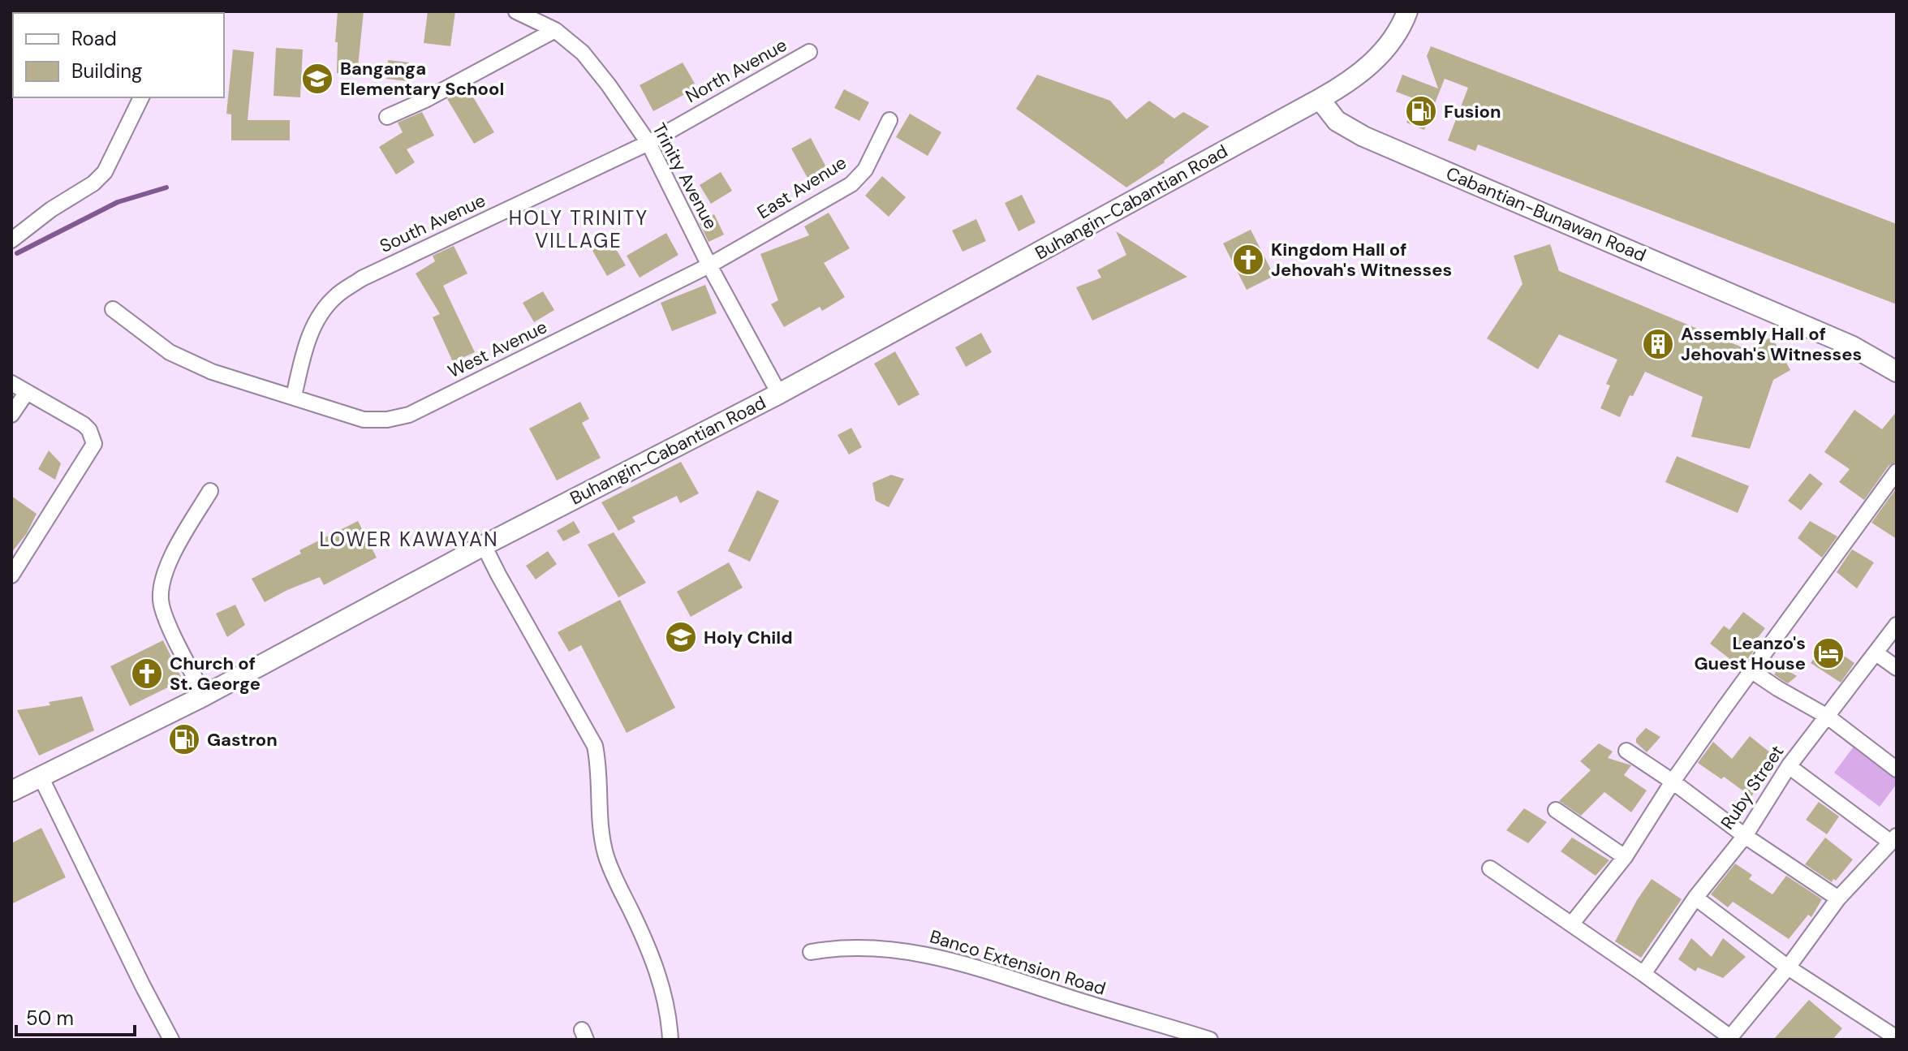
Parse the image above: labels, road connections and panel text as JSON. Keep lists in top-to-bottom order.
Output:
{
  "streets": {
    "main road": ["Buhangin-Cabantian Road", "Cabantian-Bunawan Road"],
    "street": [
      "North Avenue",
      "Trinity Avenue",
      "East Avenue",
      "South Avenue",
      "West Avenue",
      "Ruby Street",
      "Banco Extension Road"
    ]
  },
  "crossings": [
    ["North Avenue", "Trinity Avenue"],
    ["North Avenue", "South Avenue"],
    ["Trinity Avenue", "East Avenue"],
    ["Trinity Avenue", "Buhangin-Cabantian Road"],
    ["Trinity Avenue", "South Avenue"],
    ["Trinity Avenue", "West Avenue"],
    ["East Avenue", "West Avenue"],
    ["Buhangin-Cabantian Road", "Cabantian-Bunawan Road"],
    ["South Avenue", "West Avenue"]
  ],
  "districts": ["HOLY TRINITY VILLAGE", "LOWER KAWAYAN"],
  "places": {
    "school or university": ["Banganga Elementary School", "Holy Child"],
    "fuel station": ["Fusion", "Gastron"],
    "church": ["Kingdom Hall of Jehovah's Witnesses", "Church of St. George"],
    "building": ["Assembly Hall of Jehovah's Witnesses"],
    "hotel": ["Leanzo's Guest House"]
  },
  "legend": ["Road", "Building"],
  "scale_bar": "50 m"
}
